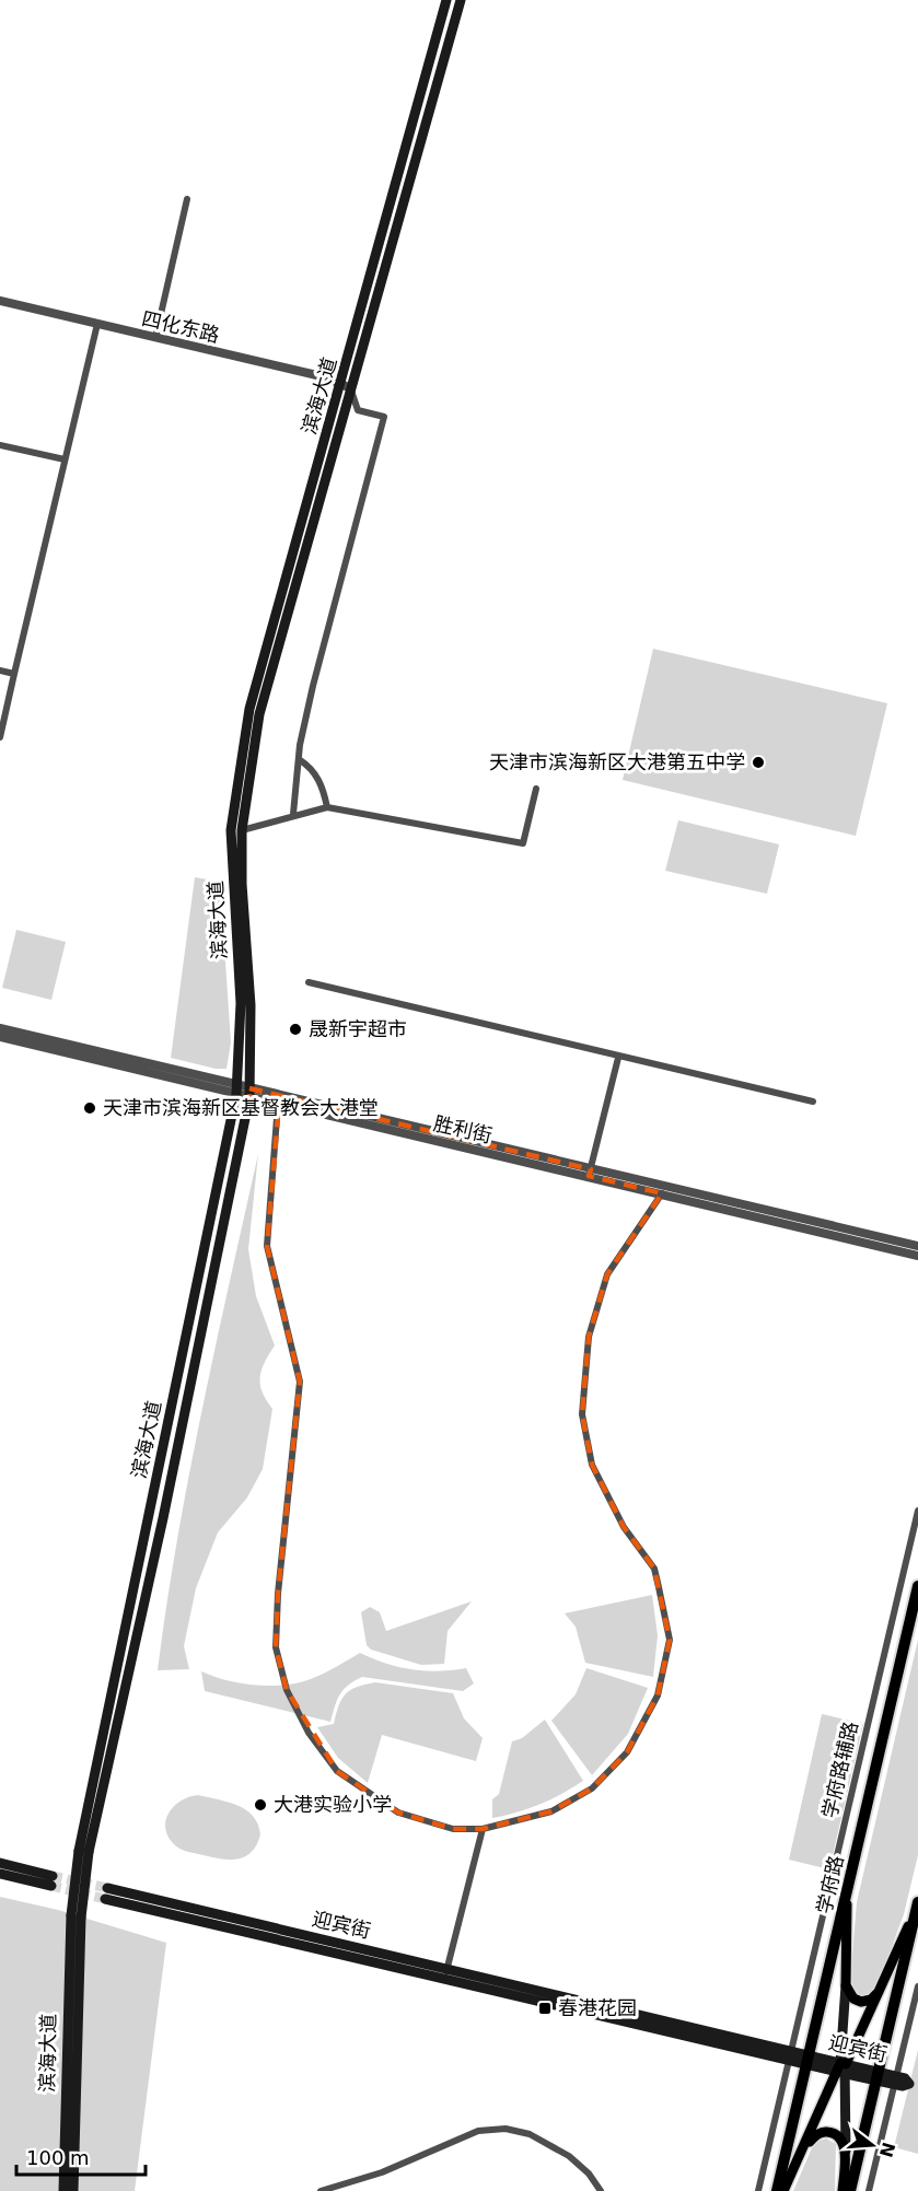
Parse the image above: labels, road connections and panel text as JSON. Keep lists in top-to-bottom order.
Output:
{
  "streets": {
    "highway": ["学府路"],
    "main road": ["滨海大道", "迎宾街"],
    "street": ["四化东路", "胜利街", "学府路辅路"]
  },
  "crossings": [
    ["四化东路", "滨海大道"],
    ["滨海大道", "胜利街"],
    ["学府路辅路", "迎宾街"],
    ["学府路", "迎宾街"]
  ],
  "places": {
    "other": [
      "天津市滨海新区大港第五中学",
      "晟新宇超市",
      "天津市滨海新区基督教会大港堂",
      "大港实验小学"
    ],
    "transit": ["春港花园"]
  },
  "scale_bar": "100 m",
  "north": "right"
}
